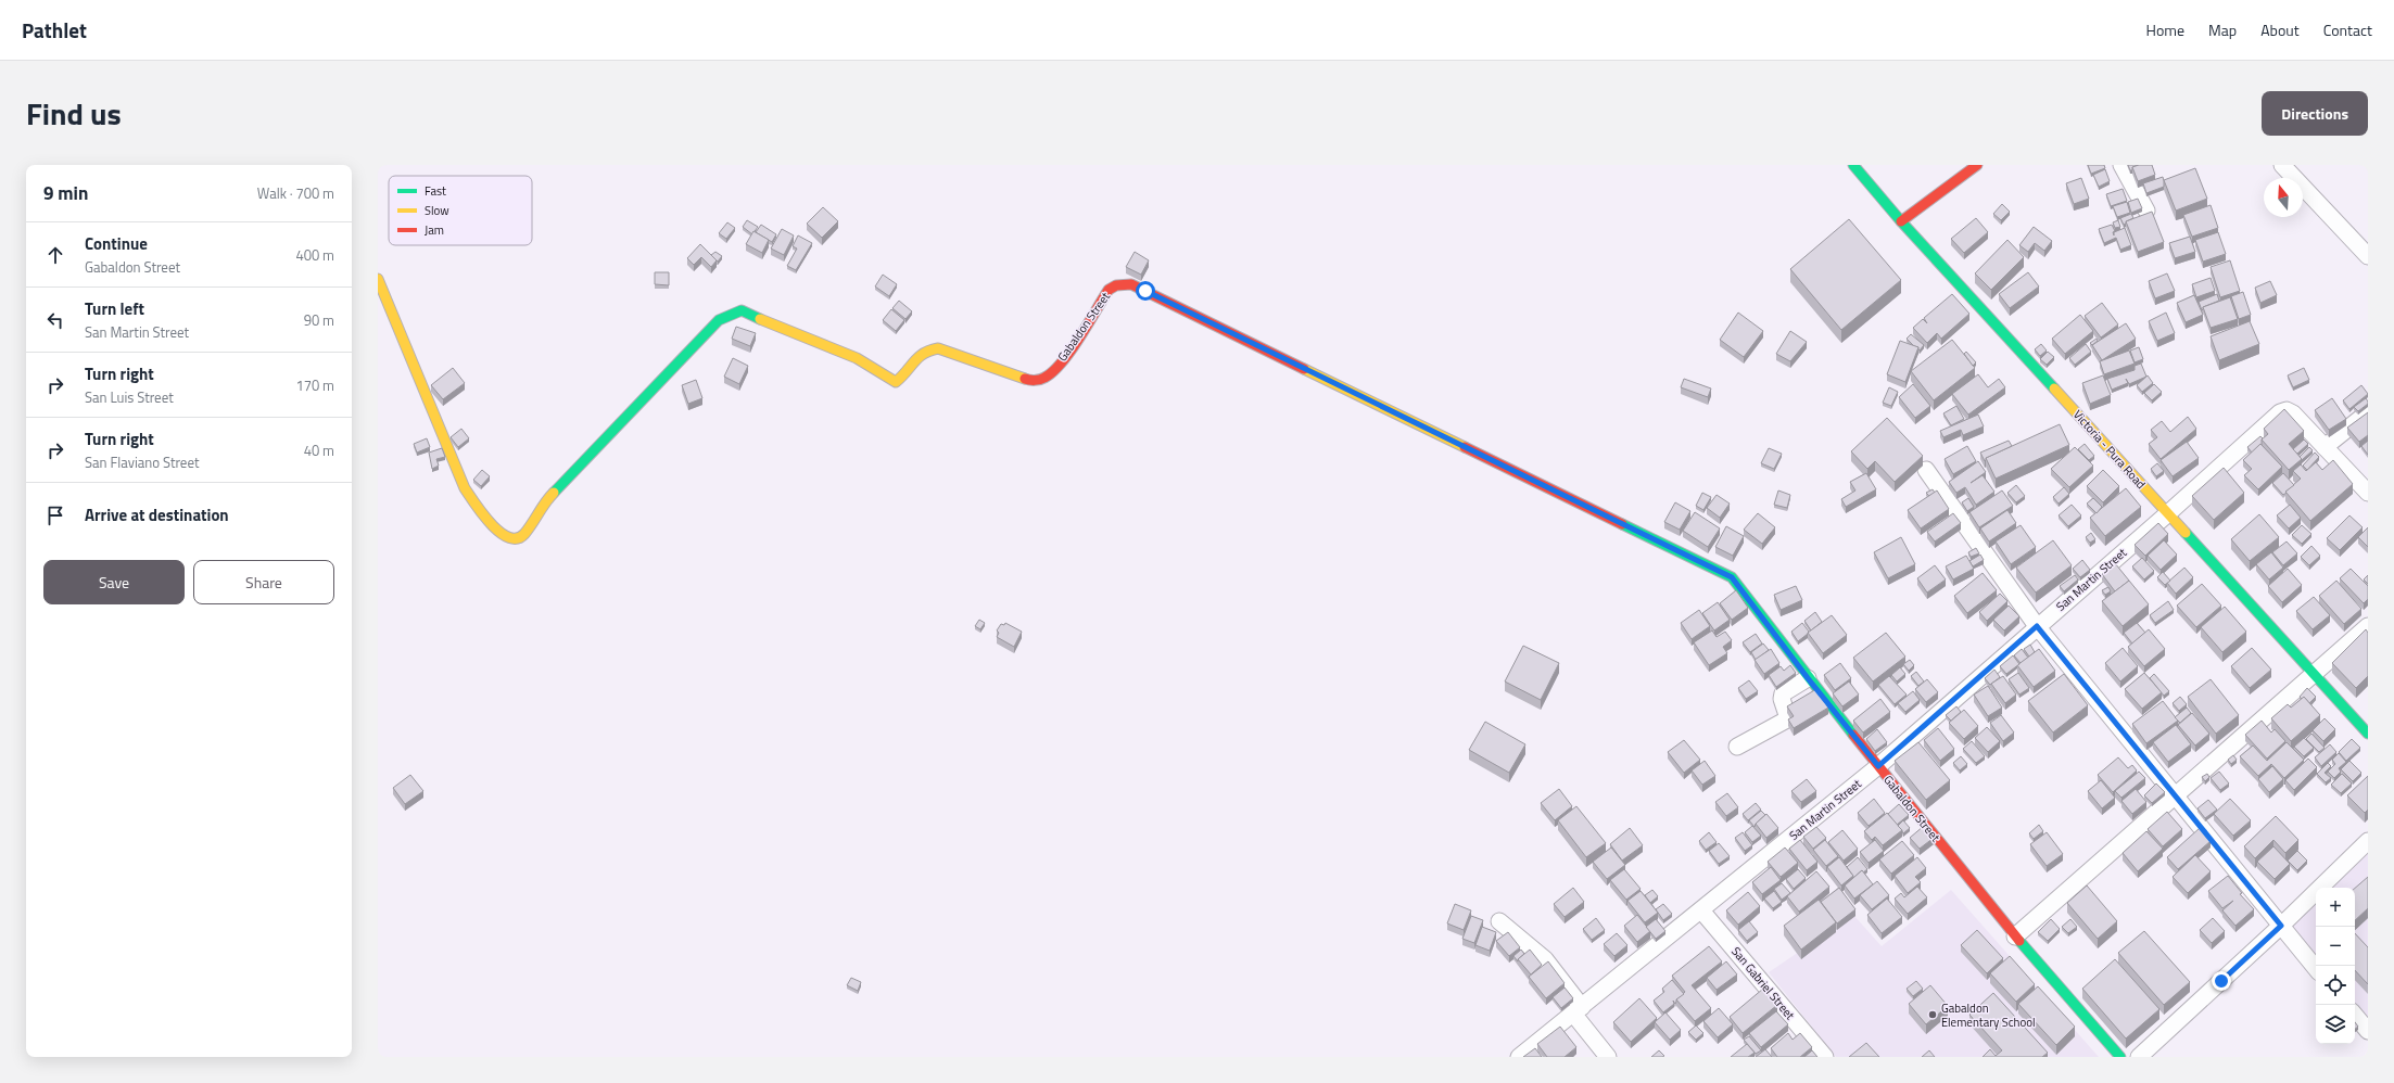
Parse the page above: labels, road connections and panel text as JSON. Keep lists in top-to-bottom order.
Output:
{
  "streets": {
    "street": [
      "Gabaldon Street",
      "Victoria - Pura Road",
      "San Martin Street",
      "San Gabriel Street"
    ]
  },
  "crossings": [
    ["Gabaldon Street", "San Martin Street"],
    ["Victoria - Pura Road", "San Martin Street"],
    ["San Martin Street", "San Gabriel Street"]
  ],
  "places": ["Gabaldon Elementary School"],
  "legend": ["Fast", "Slow", "Jam"],
  "north": "top",
  "page": {
    "header": "Pathlet",
    "nav": [
      "Home",
      "Map",
      "About",
      "Contact"
    ],
    "title": "Find us",
    "buttons": [
      "Directions",
      ["Save", "Share"]
    ],
    "heading": ["9 min", "Walk · 700 m"],
    "list": [
      ["Continue", "Gabaldon Street", "400 m"],
      ["Turn left", "San Martin Street", "90 m"],
      ["Turn right", "San Luis Street", "170 m"],
      ["Turn right", "San Flaviano Street", "40 m"],
      "Arrive at destination"
    ],
    "map_buttons": ["+", "−"]
  }
}
